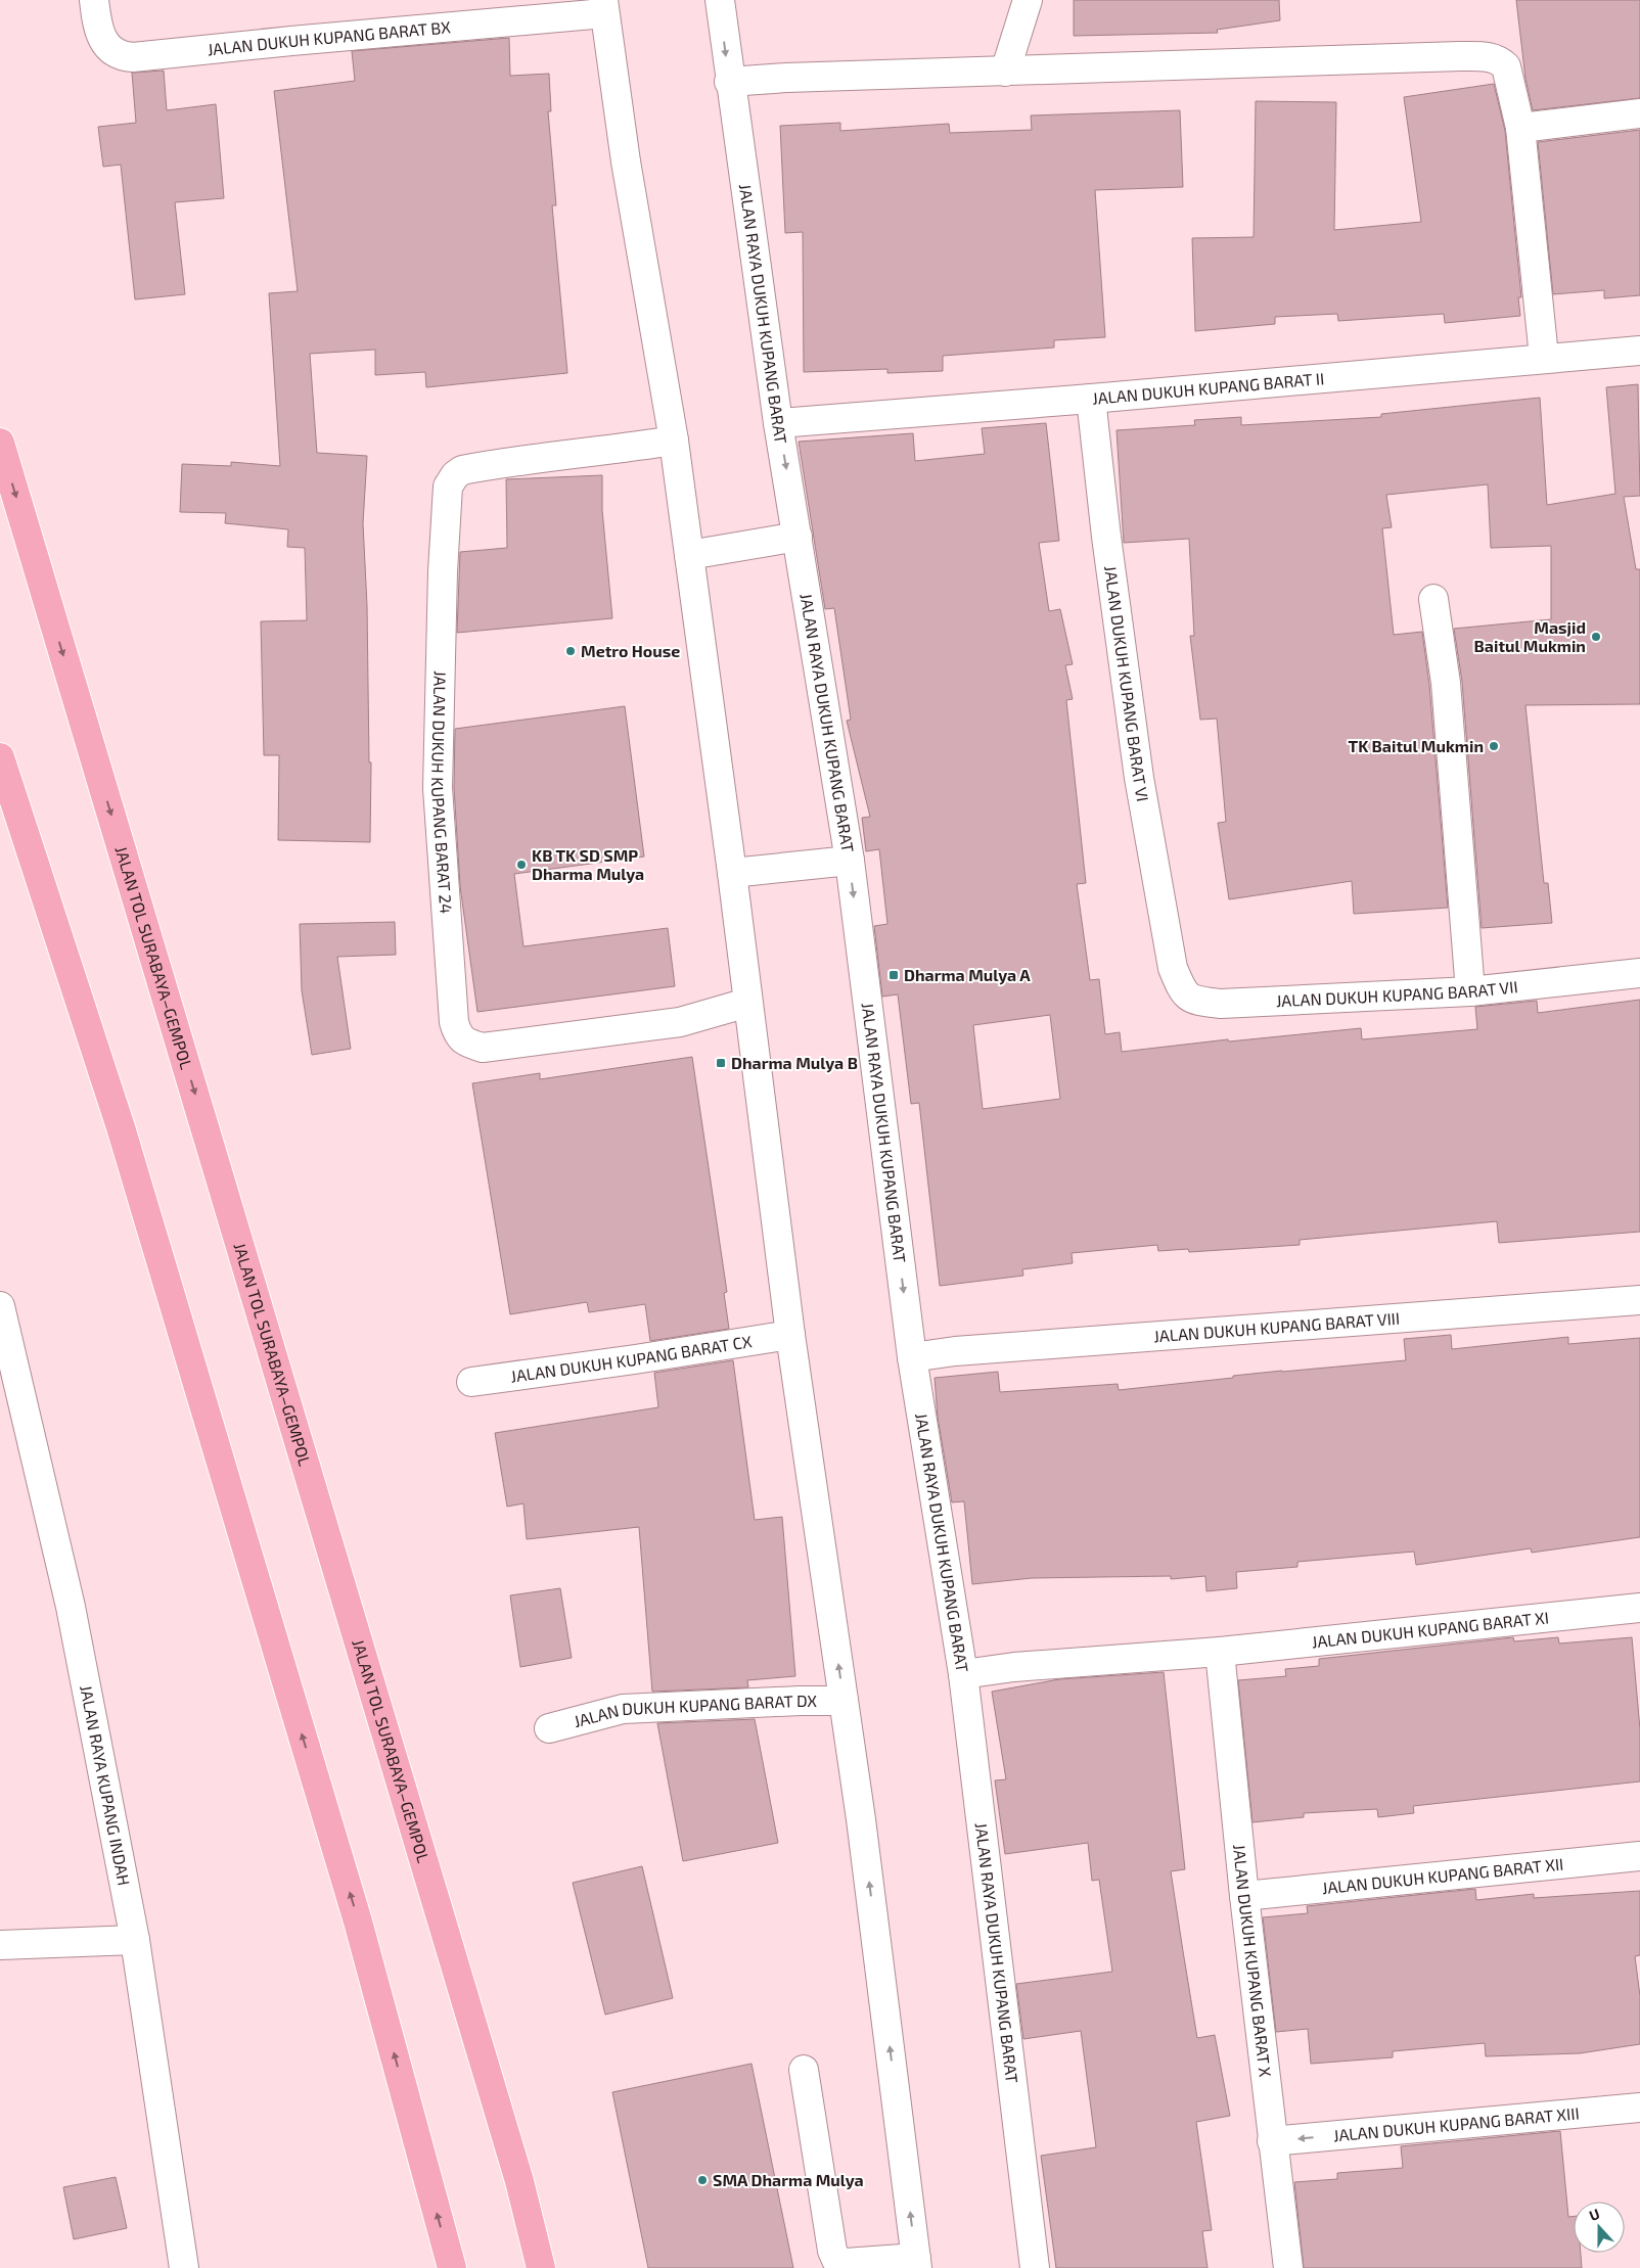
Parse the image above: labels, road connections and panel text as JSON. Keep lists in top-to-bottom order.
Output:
{
  "streets": {
    "highway": ["JALAN TOL SURABAYA–GEMPOL"],
    "street": [
      "JALAN DUKUH KUPANG BARAT BX",
      "JALAN RAYA DUKUH KUPANG BARAT",
      "JALAN DUKUH KUPANG BARAT II",
      "JALAN DUKUH KUPANG BARAT VI",
      "JALAN DUKUH KUPANG BARAT 24",
      "JALAN DUKUH KUPANG BARAT VII",
      "JALAN DUKUH KUPANG BARAT VIII",
      "JALAN DUKUH KUPANG BARAT CX",
      "JALAN DUKUH KUPANG BARAT XI",
      "JALAN DUKUH KUPANG BARAT DX",
      "JALAN RAYA KUPANG INDAH",
      "JALAN DUKUH KUPANG BARAT XII",
      "JALAN DUKUH KUPANG BARAT X",
      "JALAN DUKUH KUPANG BARAT XIII"
    ]
  },
  "crossings": [
    ["JALAN RAYA DUKUH KUPANG BARAT", "JALAN DUKUH KUPANG BARAT II"],
    ["JALAN RAYA DUKUH KUPANG BARAT", "JALAN DUKUH KUPANG BARAT VIII"],
    ["JALAN RAYA DUKUH KUPANG BARAT", "JALAN DUKUH KUPANG BARAT XI"],
    ["JALAN DUKUH KUPANG BARAT II", "JALAN DUKUH KUPANG BARAT VI"],
    ["JALAN DUKUH KUPANG BARAT VI", "JALAN DUKUH KUPANG BARAT VII"],
    ["JALAN DUKUH KUPANG BARAT XI", "JALAN DUKUH KUPANG BARAT X"],
    ["JALAN DUKUH KUPANG BARAT XII", "JALAN DUKUH KUPANG BARAT X"],
    ["JALAN DUKUH KUPANG BARAT X", "JALAN DUKUH KUPANG BARAT XIII"]
  ],
  "one_way": ["JALAN DUKUH KUPANG BARAT XIII"],
  "places": {
    "other": [
      "Masjid Baitul Mukmin",
      "Metro House",
      "TK Baitul Mukmin",
      "KB TK SD SMP Dharma Mulya",
      "SMA Dharma Mulya"
    ],
    "transit": ["Dharma Mulya A", "Dharma Mulya B"]
  },
  "north": "top"
}
